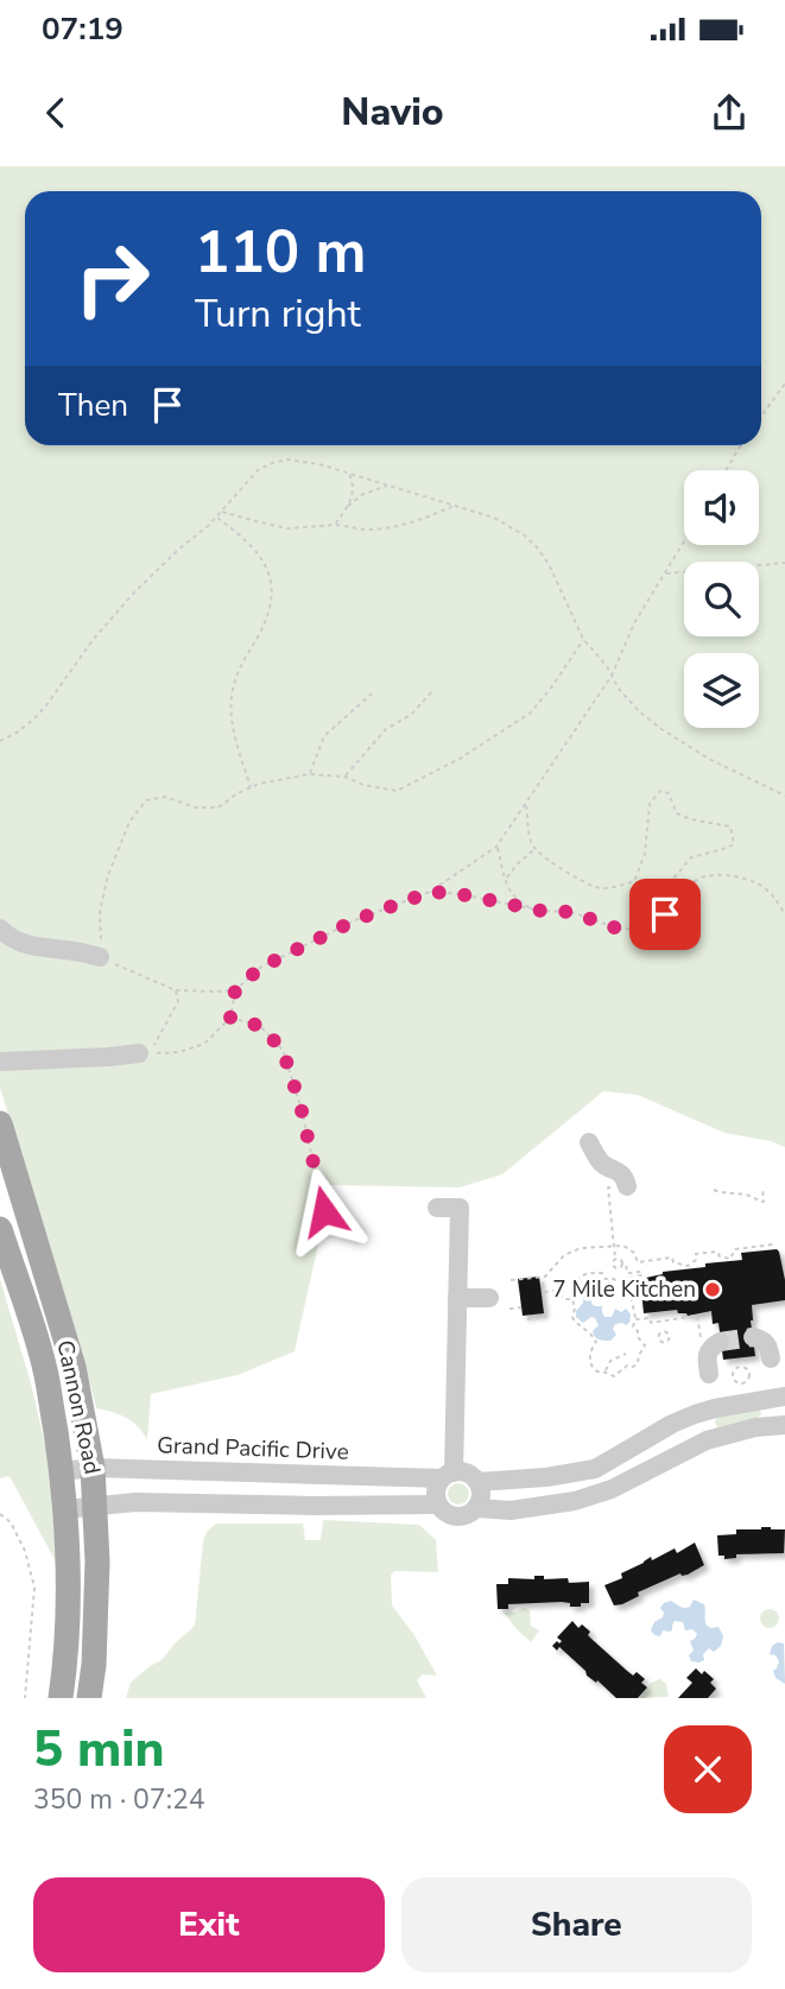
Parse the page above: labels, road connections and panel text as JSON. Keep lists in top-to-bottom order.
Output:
{
  "streets": {
    "main road": ["Cannon Road"],
    "street": ["Grand Pacific Drive"]
  },
  "crossings": [
    ["Cannon Road", "Grand Pacific Drive"]
  ],
  "places": ["7 Mile Kitchen"],
  "page": {
    "status": "07:19",
    "header": "Navio",
    "turn": ["110 m", "Turn right"],
    "then": "Then",
    "heading": ["5 min", "350 m · 07:24"],
    "buttons": ["Exit", "Share"]
  }
}
